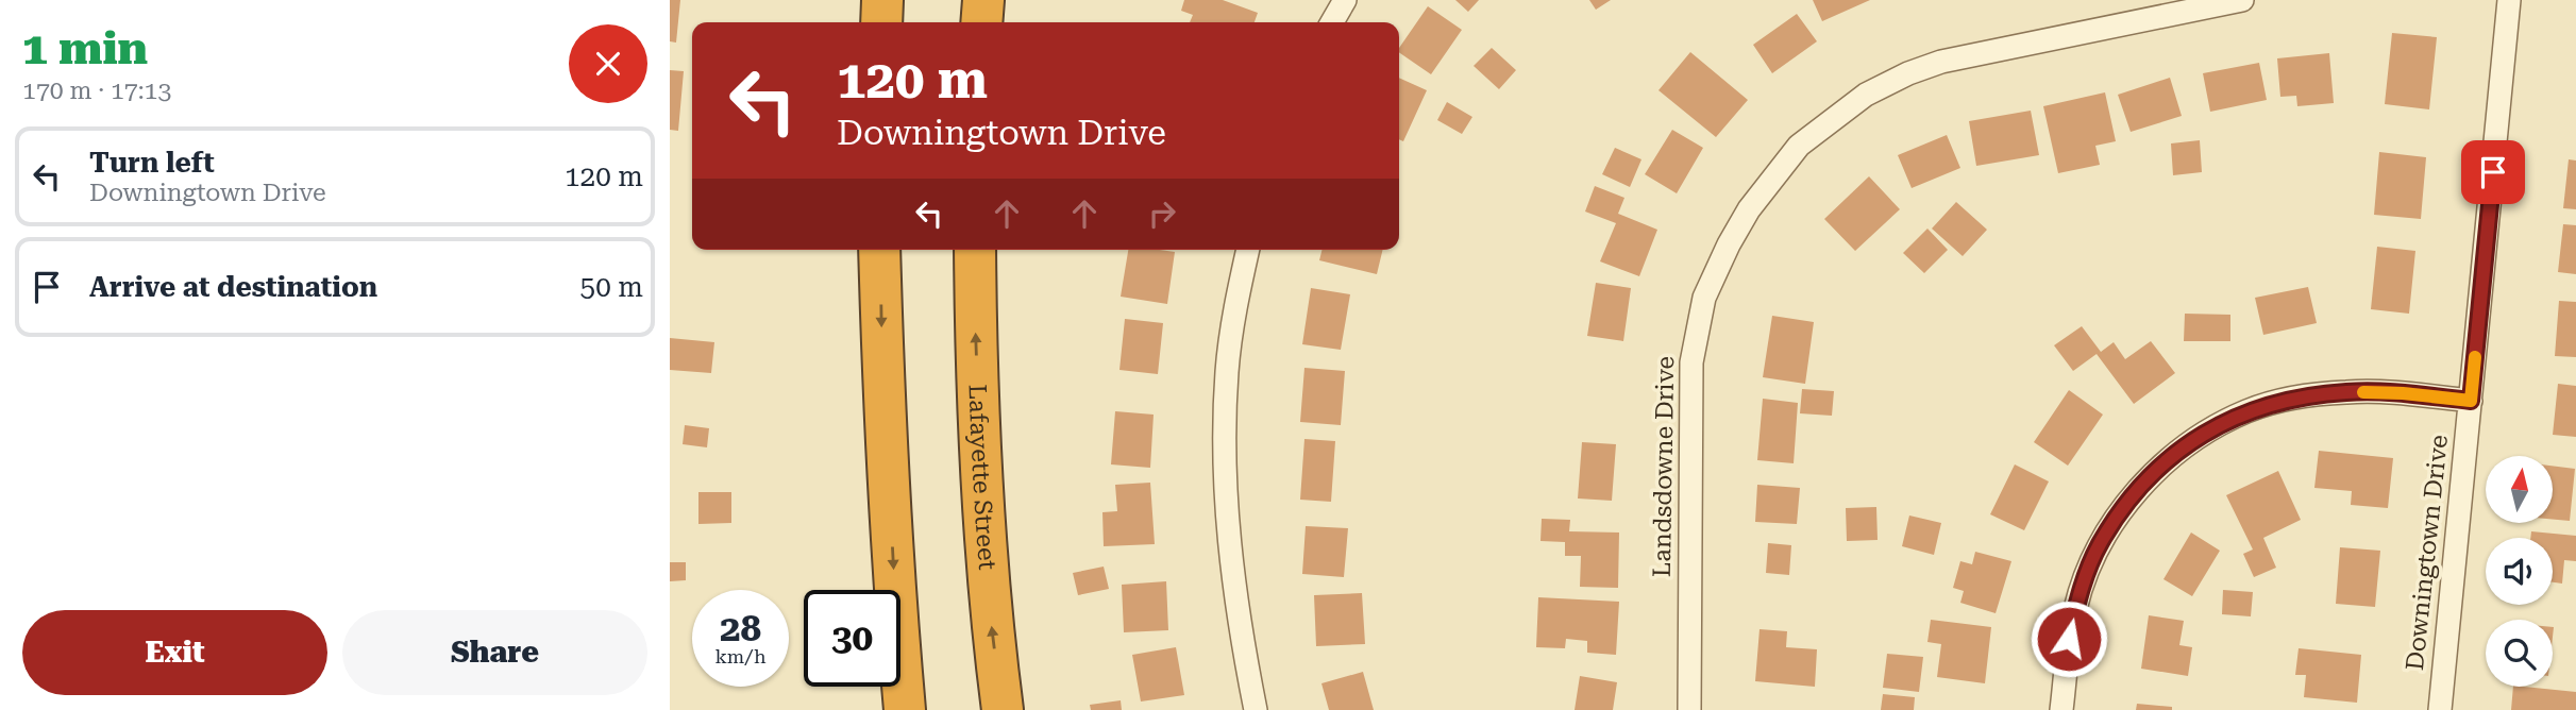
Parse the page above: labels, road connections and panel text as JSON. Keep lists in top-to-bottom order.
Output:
{
  "streets": {
    "highway": ["Lafayette Street"],
    "street": ["Landsdowne Drive", "Downingtown Drive"]
  },
  "north": "top",
  "page": {
    "heading": ["1 min", "170 m · 17:13"],
    "turn": ["120 m", "Downingtown Drive"],
    "list": [
      {
        "name": "Turn left",
        "note": "Downingtown Drive",
        "value": "120 m"
      },
      {
        "name": "Arrive at destination",
        "value": "50 m"
      }
    ],
    "speed": "28 km/h",
    "limit": "30",
    "buttons": ["Exit", "Share"]
  }
}
